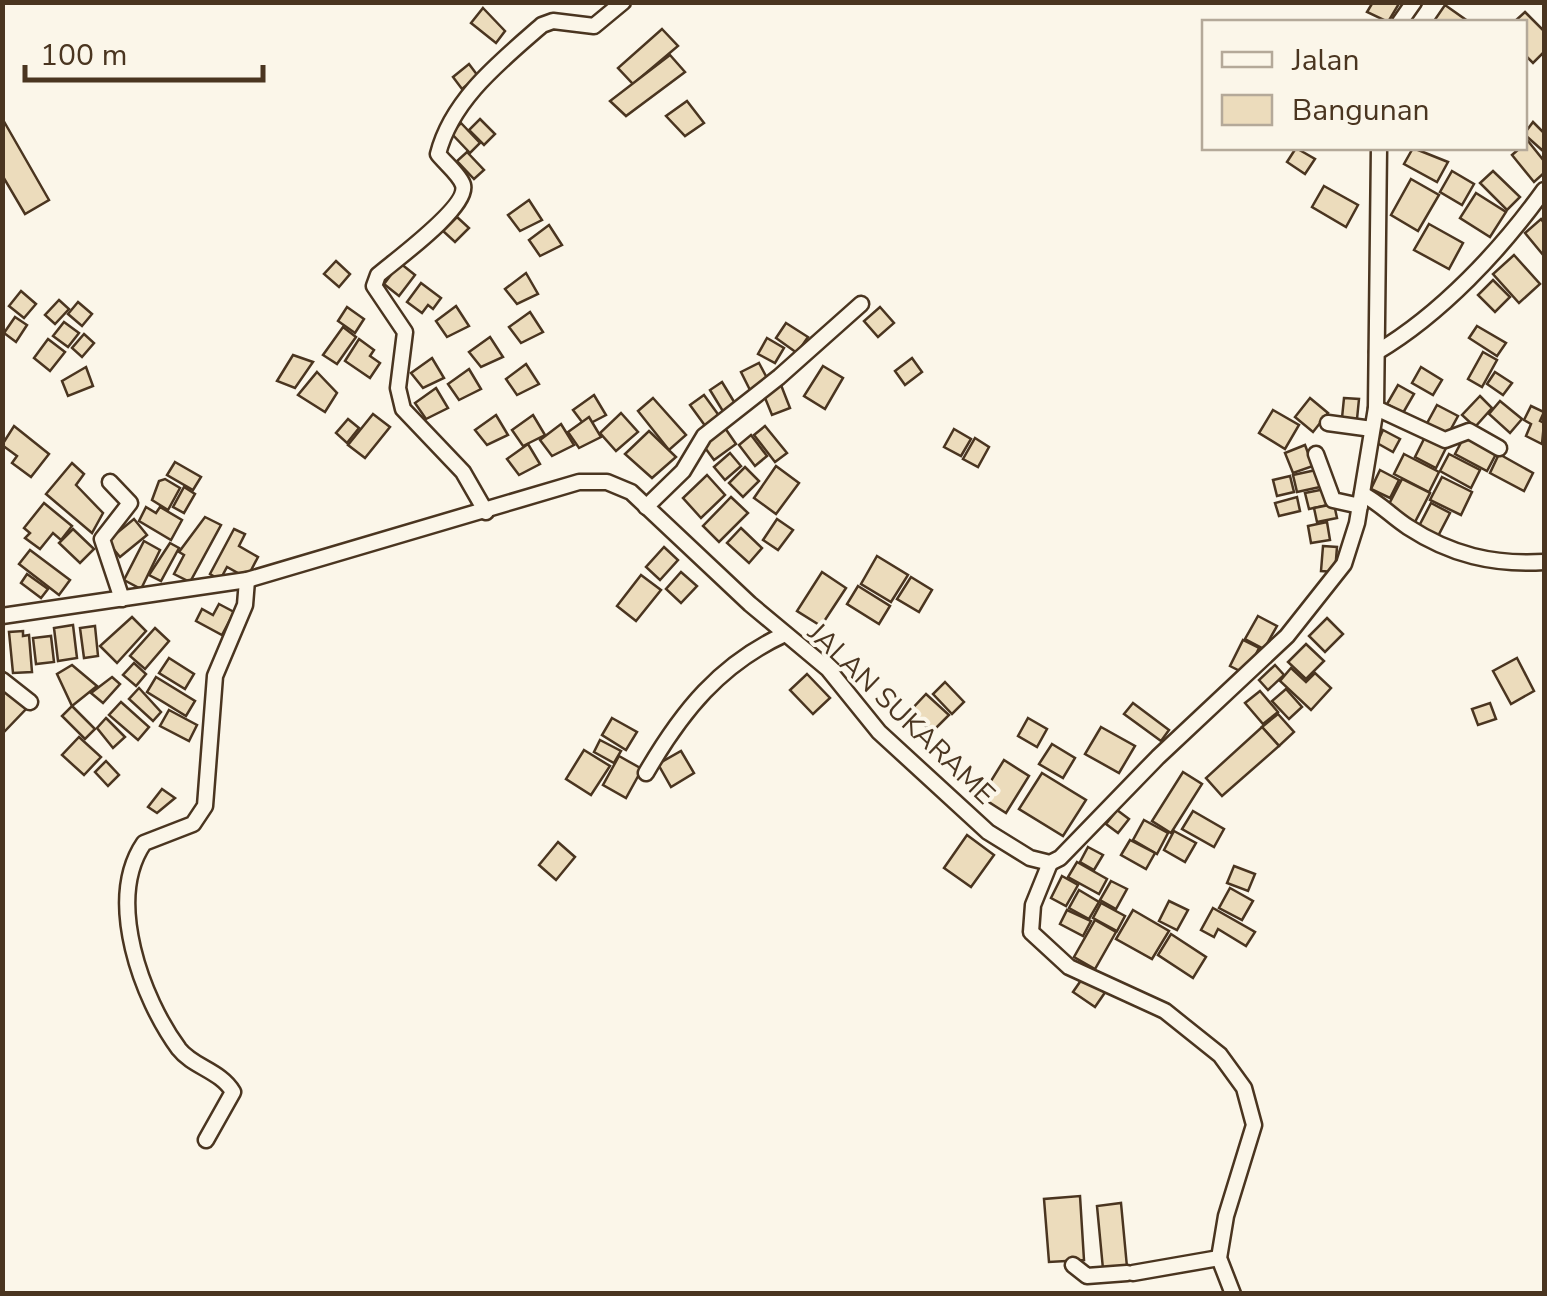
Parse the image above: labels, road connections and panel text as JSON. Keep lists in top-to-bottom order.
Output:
{
  "streets": {
    "street": ["JALAN SUKARAME"]
  },
  "legend": ["Jalan", "Bangunan"],
  "scale_bar": "100 m"
}
